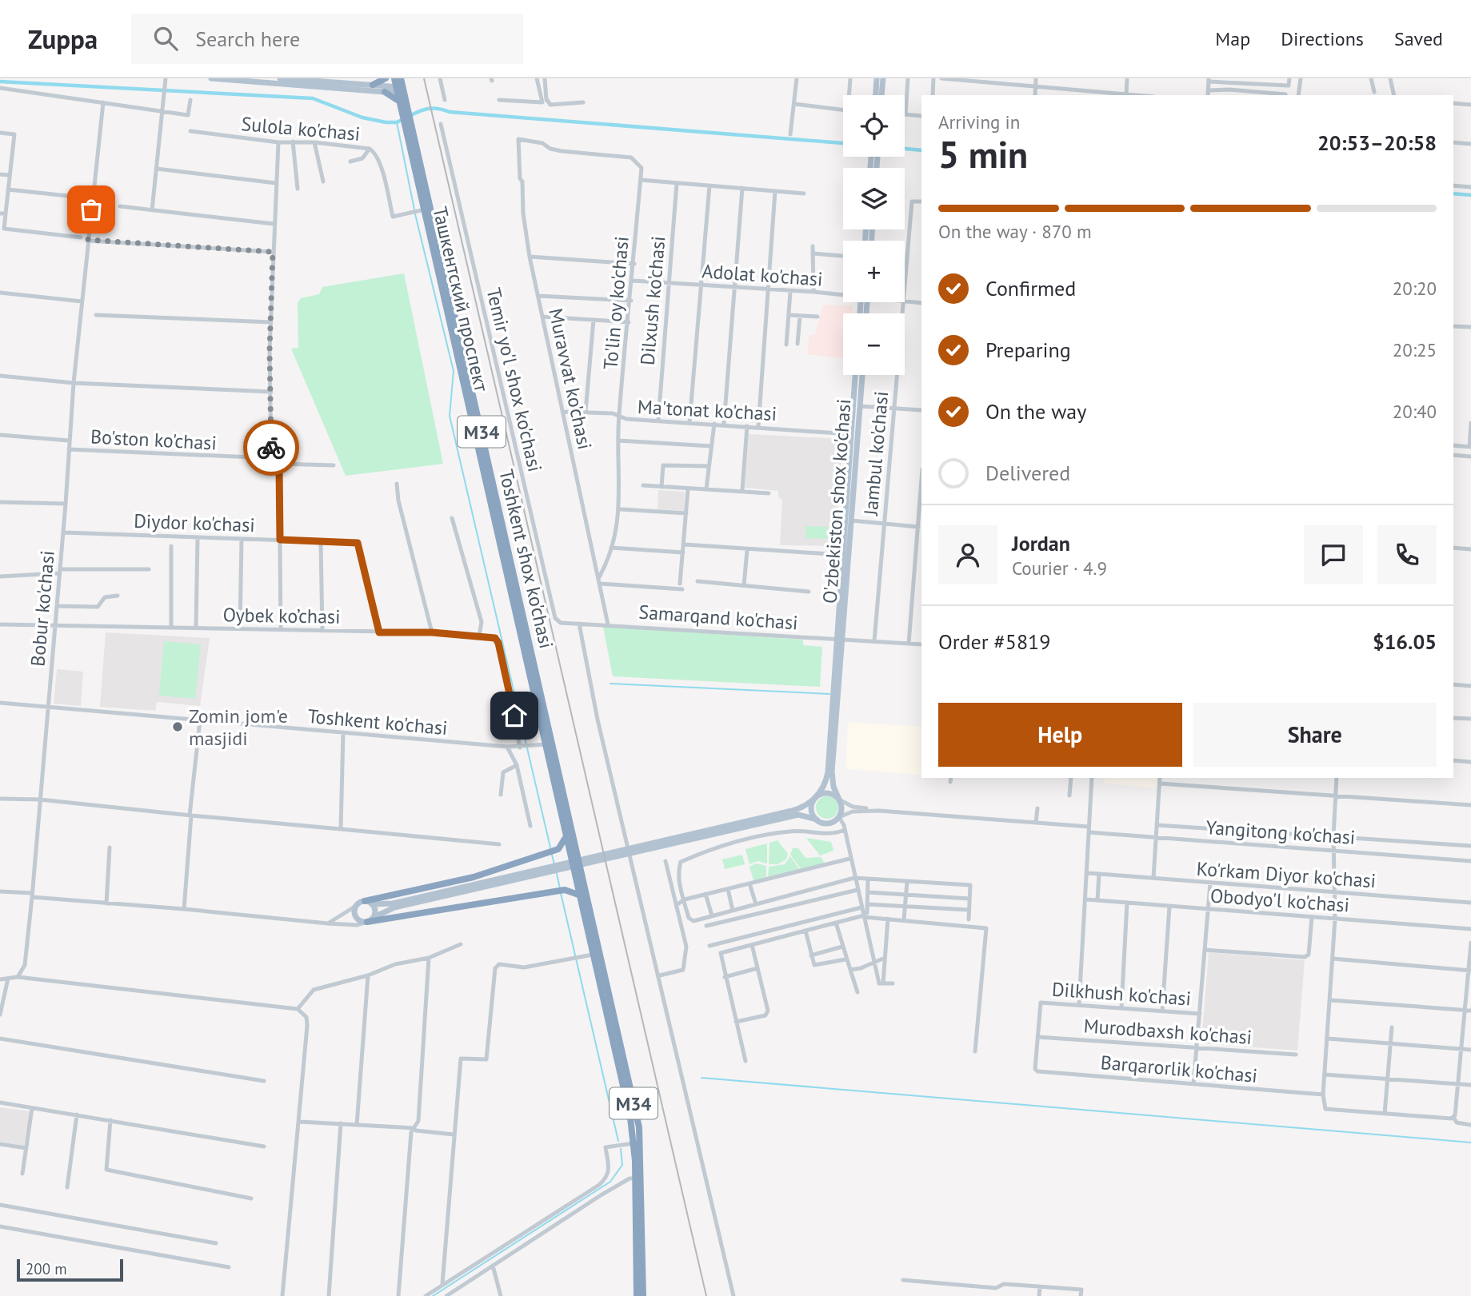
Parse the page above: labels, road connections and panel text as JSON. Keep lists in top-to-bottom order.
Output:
{
  "streets": {
    "highway": ["Ташкентский проспект", "M34", "Toshkent shox ko'chasi"],
    "main road": ["O'zbekiston shox ko'chasi"],
    "street": [
      "Sulola ko'chasi",
      "Adolat ko'chasi",
      "Dilxush ko'chasi",
      "To'lin oy ko'chasi",
      "Muravvat ko'chasi",
      "Temir yo'l shox ko'chasi",
      "Ma'tonat ko'chasi",
      "Bo'ston ko'chasi",
      "Jambul ko'chasi",
      "Diydor ko'chasi",
      "Bobur ko'chasi",
      "Oybek ko’chasi",
      "Samarqand ko'chasi",
      "Toshkent ko'chasi",
      "Yangitong ko'chasi",
      "Ko'rkam Diyor ko'chasi",
      "Obodyo'l ko'chasi",
      "Dilkhush ko'chasi",
      "Murodbaxsh ko'chasi",
      "Barqarorlik ko'chasi"
    ]
  },
  "crossings": [
    ["Sulola ko'chasi", "Ташкентский проспект"],
    ["Adolat ko'chasi", "Dilxush ko'chasi"],
    ["Adolat ko'chasi", "To'lin oy ko'chasi"],
    ["Ташкентский проспект", "M34"],
    ["Ташкентский проспект", "Toshkent shox ko'chasi"],
    ["Ташкентский проспект", "Toshkent ko'chasi"],
    ["Dilxush ko'chasi", "Ma'tonat ko'chasi"],
    ["To'lin oy ko'chasi", "Muravvat ko'chasi"],
    ["To'lin oy ko'chasi", "Ma'tonat ko'chasi"],
    ["Muravvat ko'chasi", "Ma'tonat ko'chasi"],
    ["Muravvat ko'chasi", "Samarqand ko'chasi"],
    ["Temir yo'l shox ko'chasi", "Samarqand ko'chasi"],
    ["Ma'tonat ko'chasi", "O'zbekiston shox ko'chasi"],
    ["M34", "Toshkent shox ko'chasi"],
    ["M34", "Toshkent ko'chasi"],
    ["Bo'ston ko'chasi", "Bobur ko'chasi"],
    ["Jambul ko'chasi", "Samarqand ko'chasi"],
    ["O'zbekiston shox ko'chasi", "Samarqand ko'chasi"],
    ["Diydor ko'chasi", "Bobur ko'chasi"],
    ["Diydor ko'chasi", "Oybek ko’chasi"],
    ["Toshkent shox ko'chasi", "Toshkent ko'chasi"],
    ["Bobur ko'chasi", "Oybek ko’chasi"],
    ["Bobur ko'chasi", "Toshkent ko'chasi"],
    ["Oybek ko’chasi", "Toshkent ko'chasi"],
    ["Dilkhush ko'chasi", "Murodbaxsh ko'chasi"],
    ["Dilkhush ko'chasi", "Barqarorlik ko'chasi"],
    ["Murodbaxsh ko'chasi", "Barqarorlik ko'chasi"]
  ],
  "places": ["Zomin jom'e masjidi"],
  "scale_bar": "200 m",
  "page": {
    "header": "Zuppa",
    "search": "Search here",
    "nav": ["Map", "Directions", "Saved"],
    "map_buttons": ["+", "−"],
    "heading": ["5 min", "Arriving in", "20:53–20:58"],
    "panel": [
      "Jordan",
      "Courier · 4.9",
      "Order #5819",
      "$16.05"
    ],
    "bar": "On the way · 870 m",
    "list": [
      ["Confirmed", "20:20"],
      ["Preparing", "20:25"],
      ["On the way", "20:40"],
      "Delivered"
    ],
    "buttons": ["Help", "Share"],
    "scale": "200 m"
  }
}
